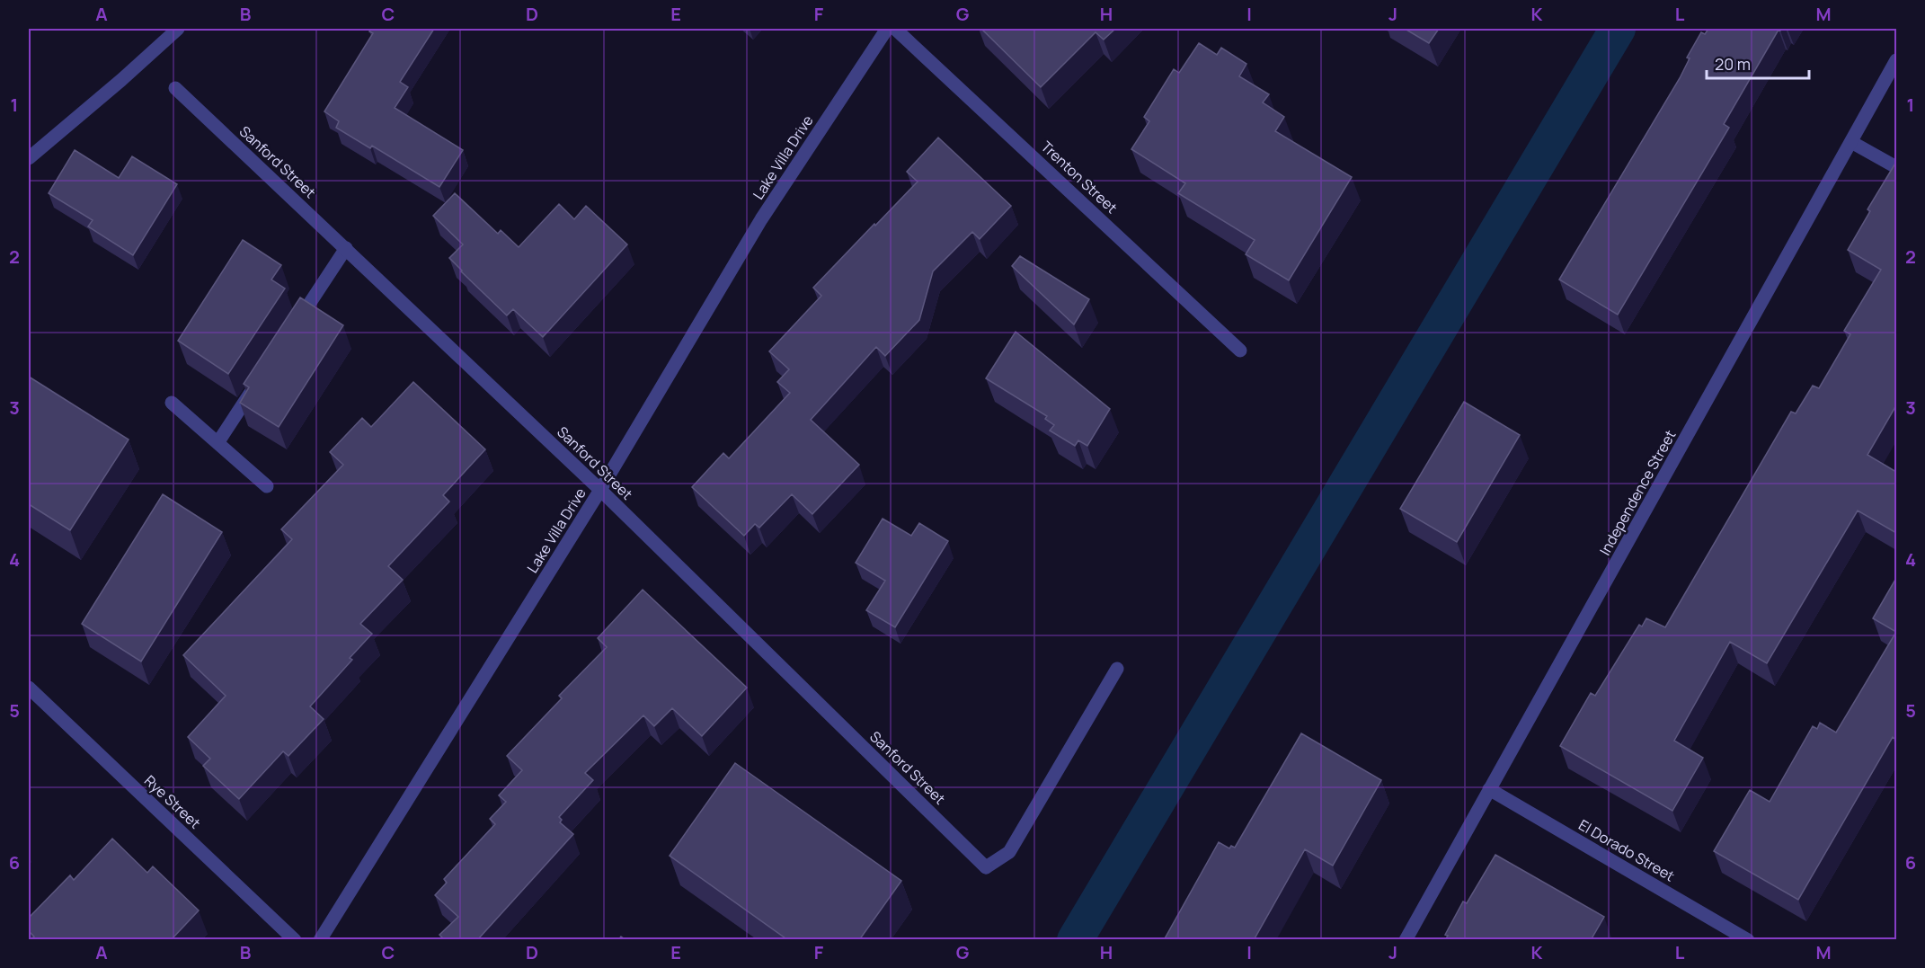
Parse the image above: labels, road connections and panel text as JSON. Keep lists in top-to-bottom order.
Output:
{
  "streets": {
    "street": [
      "Lake Villa Drive",
      "Sanford Street",
      "Trenton Street",
      "Independence Street",
      "Rye Street",
      "El Dorado Street"
    ]
  },
  "crossings": [
    ["Lake Villa Drive", "Sanford Street"],
    ["Independence Street", "El Dorado Street"]
  ],
  "scale_bar": "20 m",
  "grid": {
    "columns": [
      "A",
      "B",
      "C",
      "D",
      "E",
      "F",
      "G",
      "H",
      "I",
      "J",
      "K",
      "L",
      "M"
    ],
    "rows": [
      "1",
      "2",
      "3",
      "4",
      "5",
      "6"
    ]
  }
}
